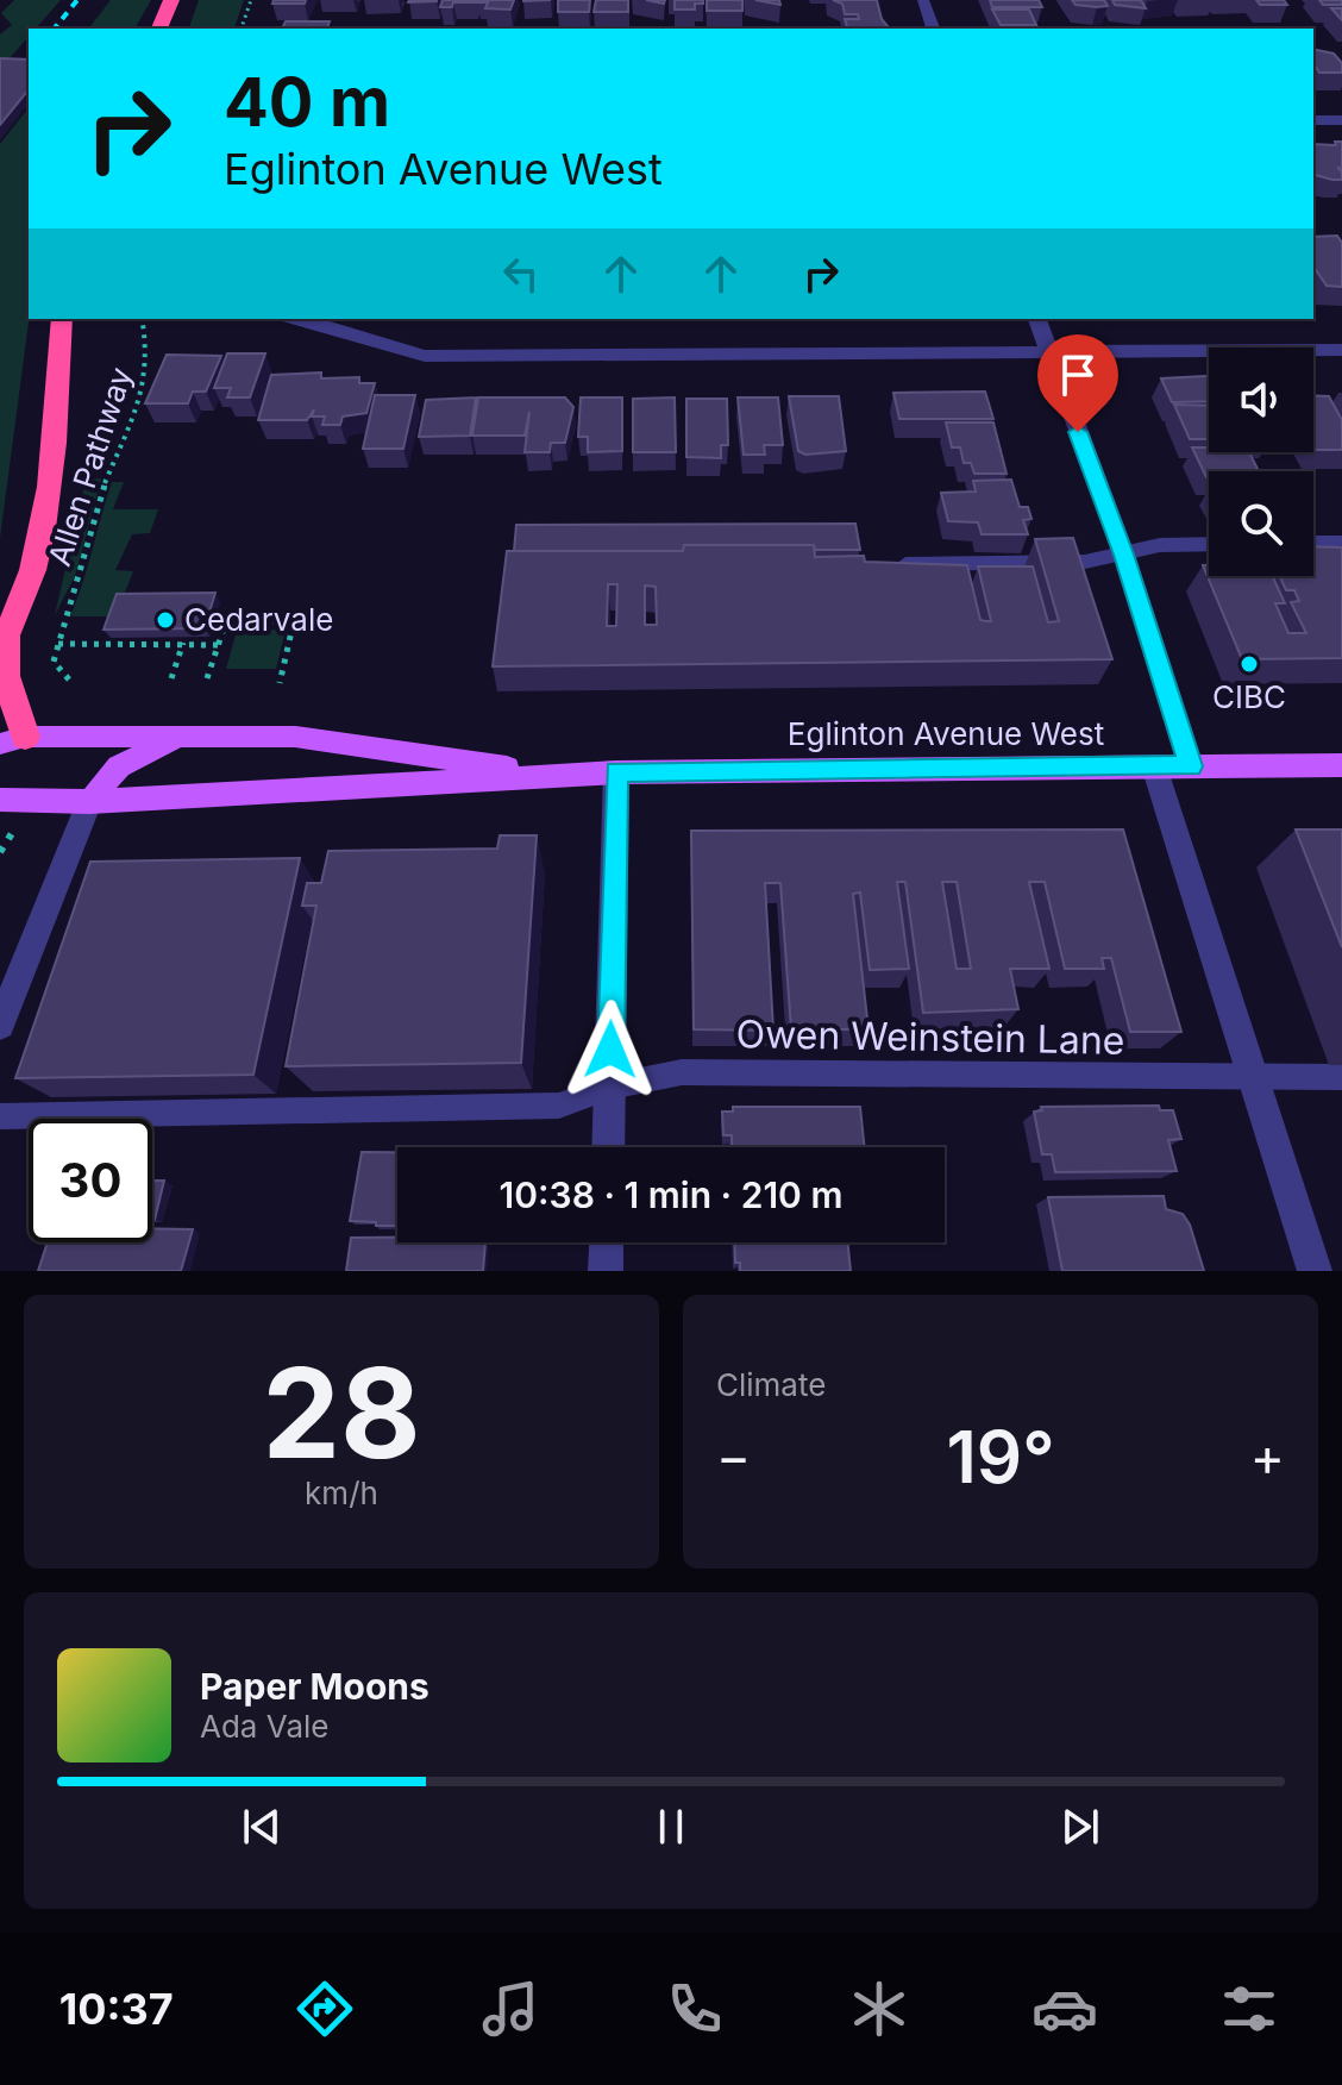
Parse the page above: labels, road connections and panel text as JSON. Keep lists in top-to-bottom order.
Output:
{
  "streets": {
    "main road": ["Eglinton Avenue West"],
    "lane": ["Owen Weinstein Lane"],
    "path": ["Allen Pathway"]
  },
  "places": ["Cedarvale", "CIBC"],
  "page": {
    "turn": ["40 m", "Eglinton Avenue West"],
    "limit": "30",
    "trip": "10:38 · 1 min · 210 m",
    "tile": [
      ["28", "km/h"],
      "Climate"
    ],
    "heat": ["−", "19°", "+"],
    "song": ["Paper Moons", "Ada Vale"],
    "tabs": "10:37"
  }
}
